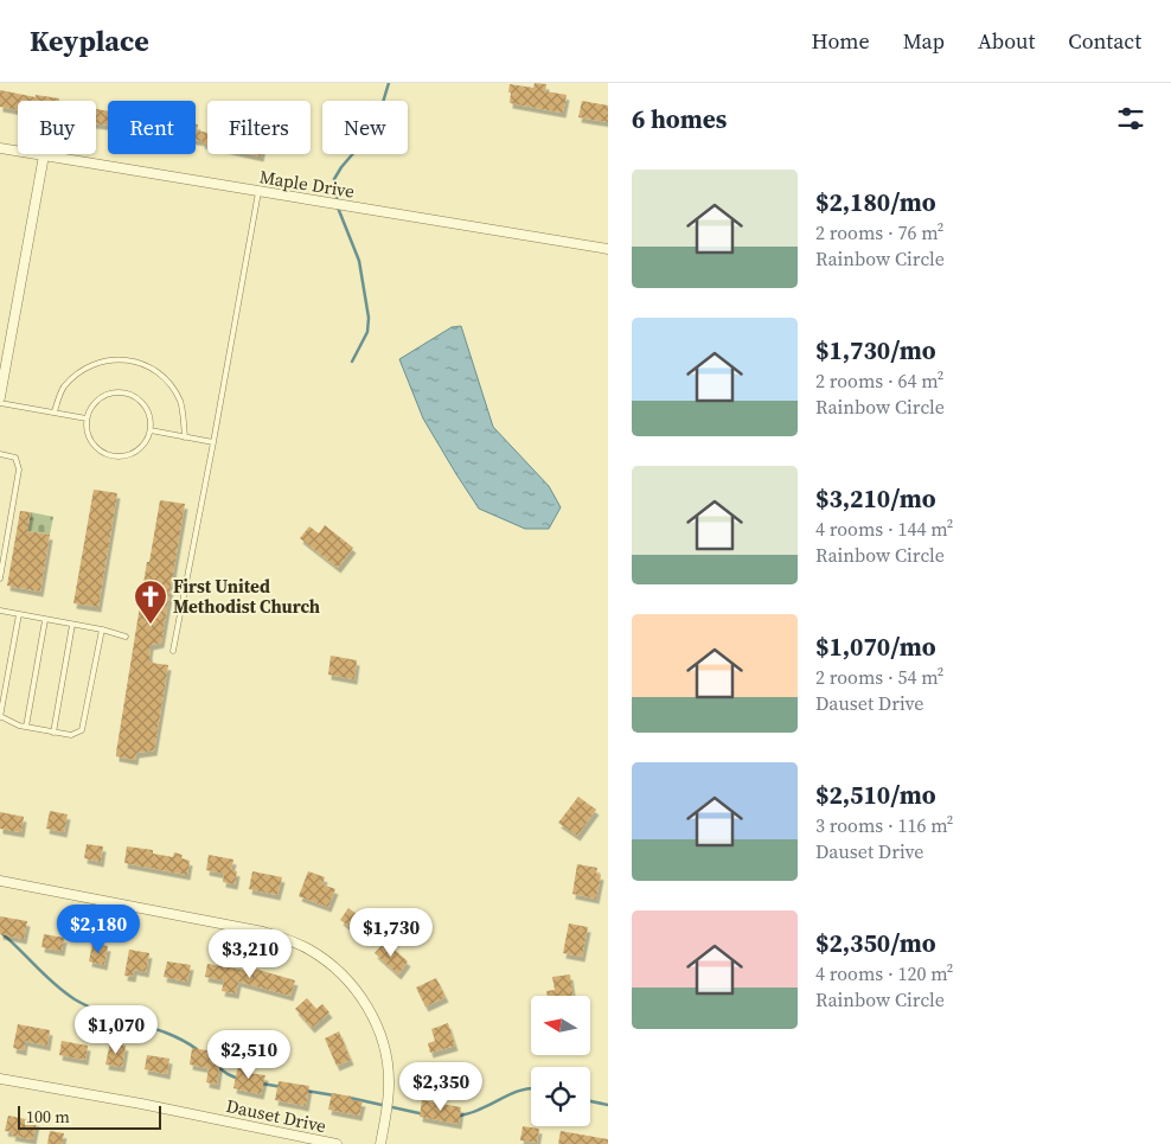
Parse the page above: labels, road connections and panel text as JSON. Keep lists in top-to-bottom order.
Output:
{
  "streets": {
    "street": ["Maple Drive", "Dauset Drive"]
  },
  "places": {
    "church": ["First United Methodist Church"]
  },
  "scale_bar": "100 m",
  "north": "left",
  "page": {
    "header": "Keyplace",
    "nav": [
      "Home",
      "Map",
      "About",
      "Contact"
    ],
    "heading": "6 homes",
    "chip": [
      "Buy",
      "Rent",
      "Filters",
      "New"
    ],
    "list": [
      {
        "name": "$2,180/mo",
        "note": "2 rooms · 76 m² · Rainbow Circle"
      },
      {
        "name": "$1,730/mo",
        "note": "2 rooms · 64 m² · Rainbow Circle"
      },
      {
        "name": "$3,210/mo",
        "note": "4 rooms · 144 m² · Rainbow Circle"
      },
      {
        "name": "$1,070/mo",
        "note": "2 rooms · 54 m² · Dauset Drive"
      },
      {
        "name": "$2,510/mo",
        "note": "3 rooms · 116 m² · Dauset Drive"
      },
      {
        "name": "$2,350/mo",
        "note": "4 rooms · 120 m² · Rainbow Circle"
      }
    ],
    "price": [
      "$2,180",
      "$1,730",
      "$3,210",
      "$1,070",
      "$2,510",
      "$2,350"
    ],
    "scale": "100 m"
  }
}
